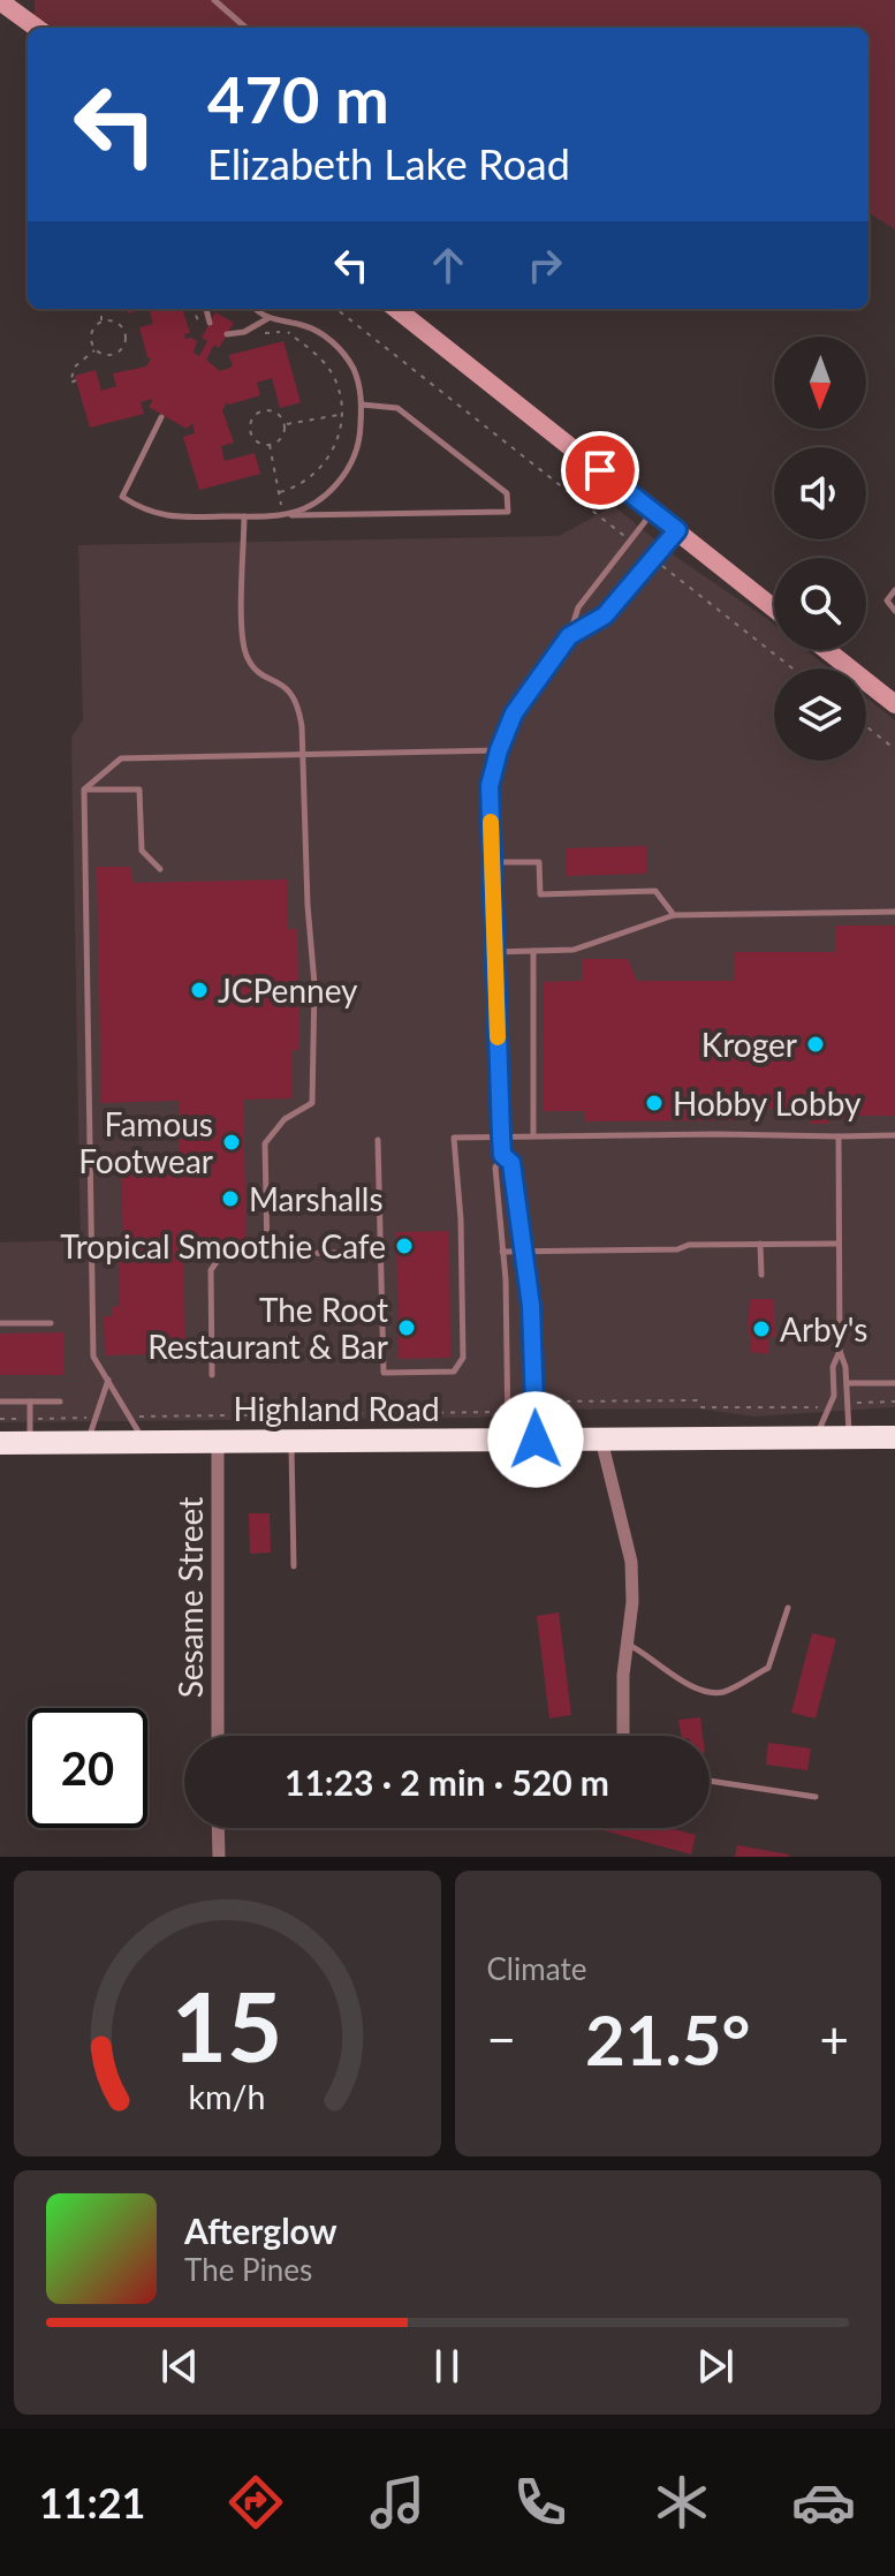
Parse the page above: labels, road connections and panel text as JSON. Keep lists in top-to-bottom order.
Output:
{
  "streets": {
    "highway": ["Highland Road"],
    "street": ["Sesame Street"]
  },
  "crossings": [
    ["Highland Road", "Sesame Street"]
  ],
  "places": [
    "JCPenney",
    "Kroger",
    "Hobby Lobby",
    "Famous Footwear",
    "Marshalls",
    "Tropical Smoothie Cafe",
    "The Root Restaurant & Bar",
    "Arby's"
  ],
  "north": "bottom",
  "page": {
    "turn": ["470 m", "Elizabeth Lake Road"],
    "limit": "20",
    "trip": "11:23 · 2 min · 520 m",
    "tile": "Climate",
    "heat": ["−", "21.5°", "+"],
    "song": ["Afterglow", "The Pines"],
    "tabs": "11:21",
    "gauge": ["15", "km/h"]
  }
}
